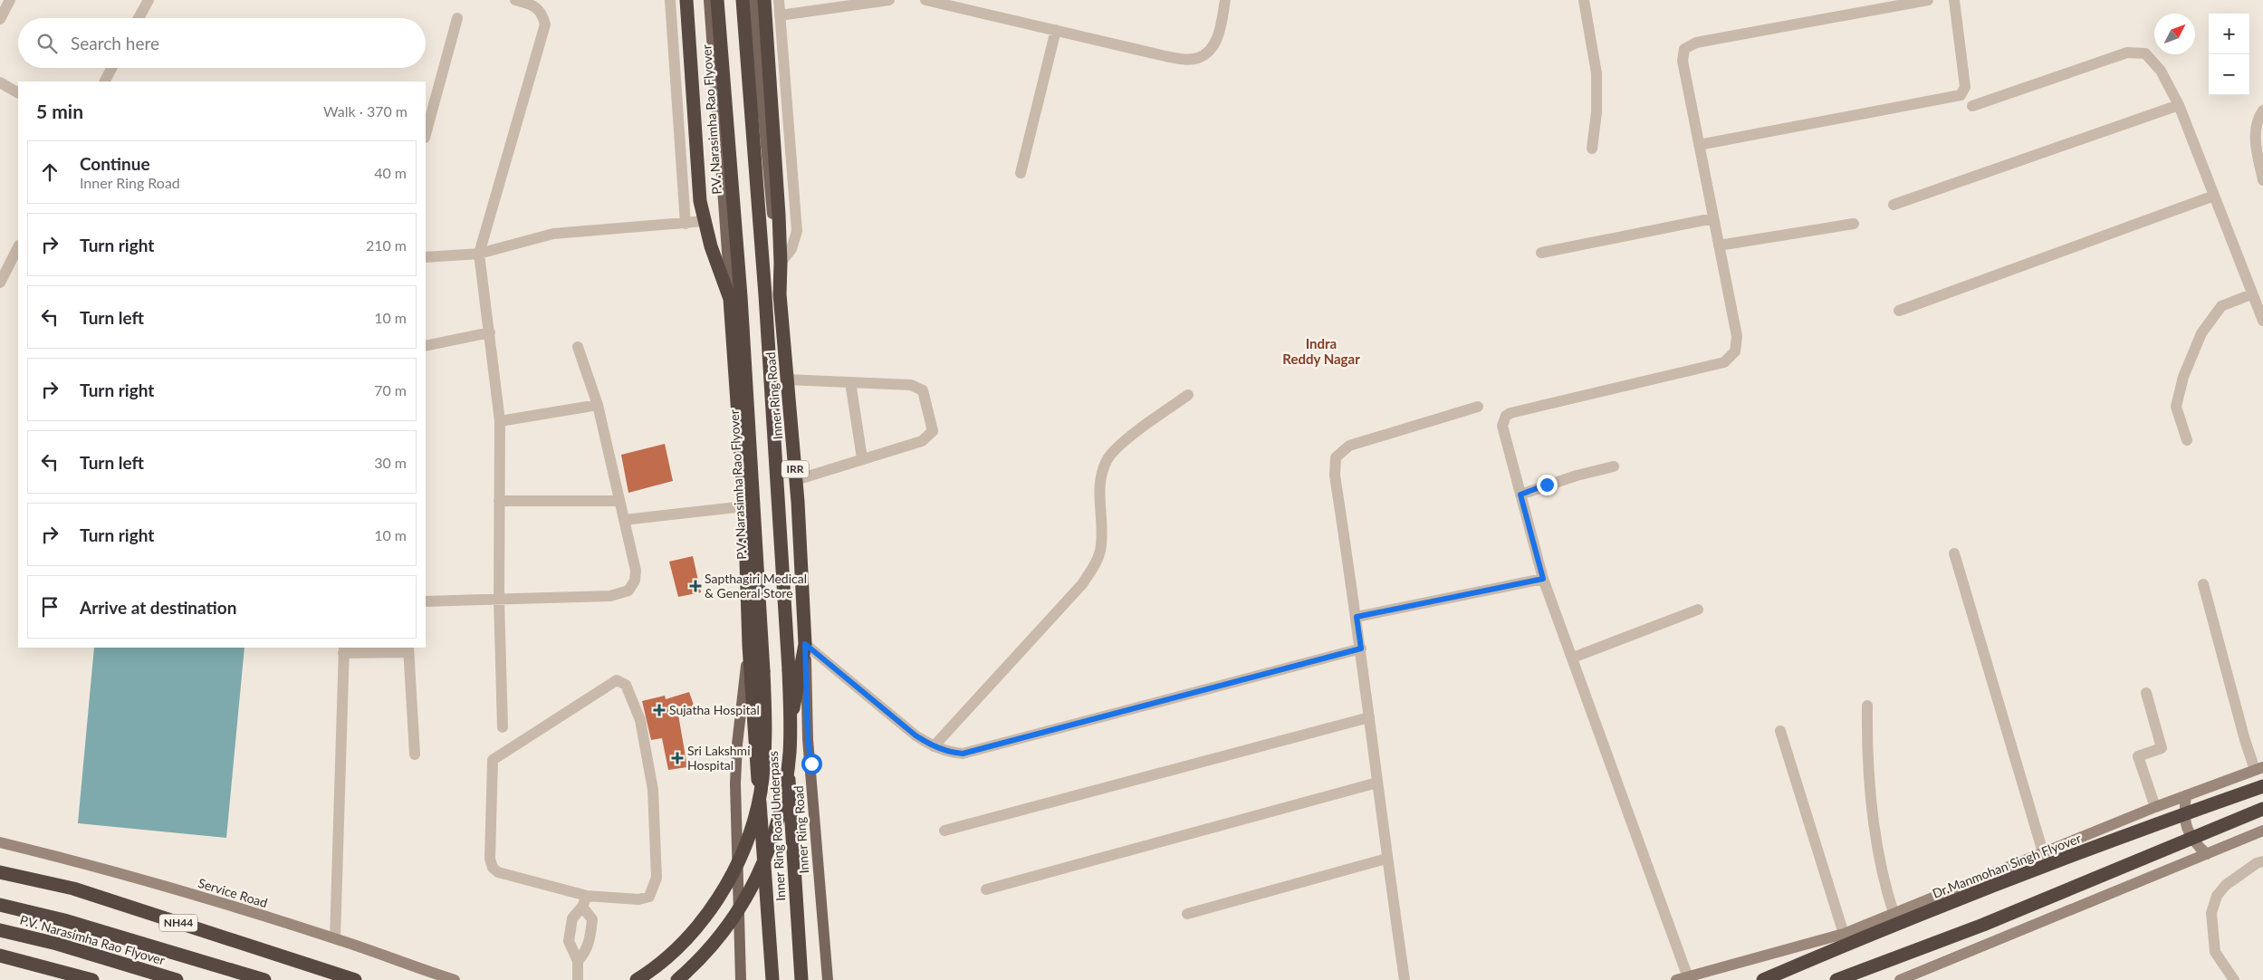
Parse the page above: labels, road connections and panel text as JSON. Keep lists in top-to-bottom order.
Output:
{
  "streets": {
    "highway": [
      "P.V. Narasimha Rao Flyover",
      "Inner Ring Road",
      "IRR",
      "Inner Ring Road Underpass",
      "Dr.Manmohan Singh Flyover",
      "NH44"
    ],
    "street": ["Service Road"]
  },
  "crossings": [
    ["Inner Ring Road", "Inner Ring Road Underpass"]
  ],
  "districts": ["Indra Reddy Nagar"],
  "places": {
    "health": ["Sapthagiri Medical & General Store", "Sujatha Hospital", "Sri Lakshmi Hospital"]
  },
  "north": "top right",
  "page": {
    "map_buttons": ["+", "−"],
    "search": "Search here",
    "heading": ["5 min", "Walk · 370 m"],
    "list": [
      ["Continue", "Inner Ring Road", "40 m"],
      ["Turn right", "210 m"],
      ["Turn left", "10 m"],
      ["Turn right", "70 m"],
      ["Turn left", "30 m"],
      ["Turn right", "10 m"],
      "Arrive at destination"
    ]
  }
}
